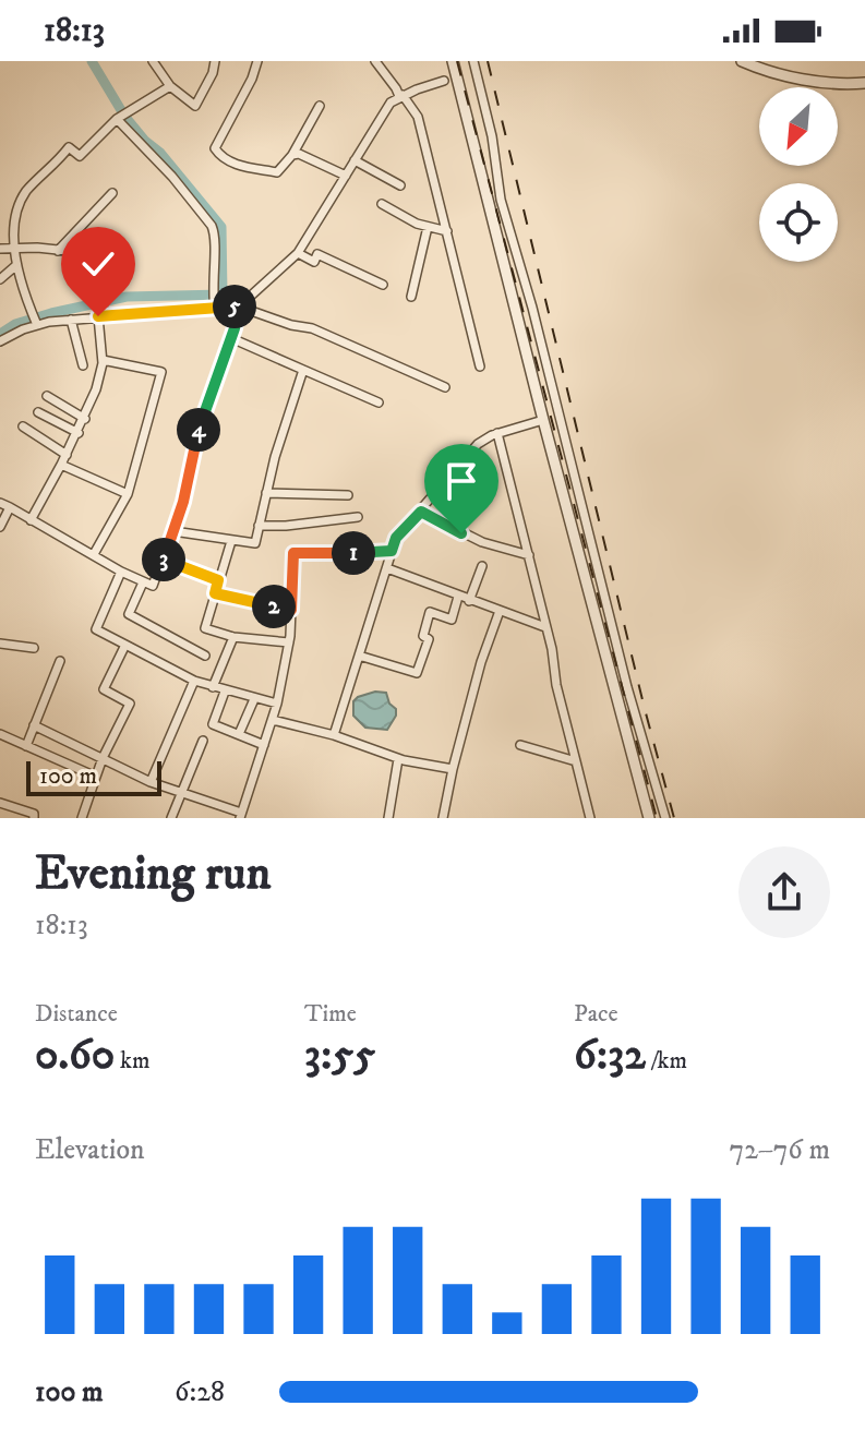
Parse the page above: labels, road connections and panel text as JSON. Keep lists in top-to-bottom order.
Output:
{
  "scale_bar": "100 m",
  "north": "bottom left",
  "page": {
    "status": "18:13",
    "pins": [
      "5",
      "4",
      "1",
      "3",
      "2"
    ],
    "scale": "100 m",
    "heading": ["Evening run", "18:13"],
    "stats": [
      ["Distance", "0.60 km"],
      ["Time", "3:55"],
      ["Pace", "6:32 /km"]
    ],
    "chart": ["Elevation", "72–76 m"],
    "list": [
      {
        "name": "100 m",
        "note": "6:28"
      }
    ]
  }
}
